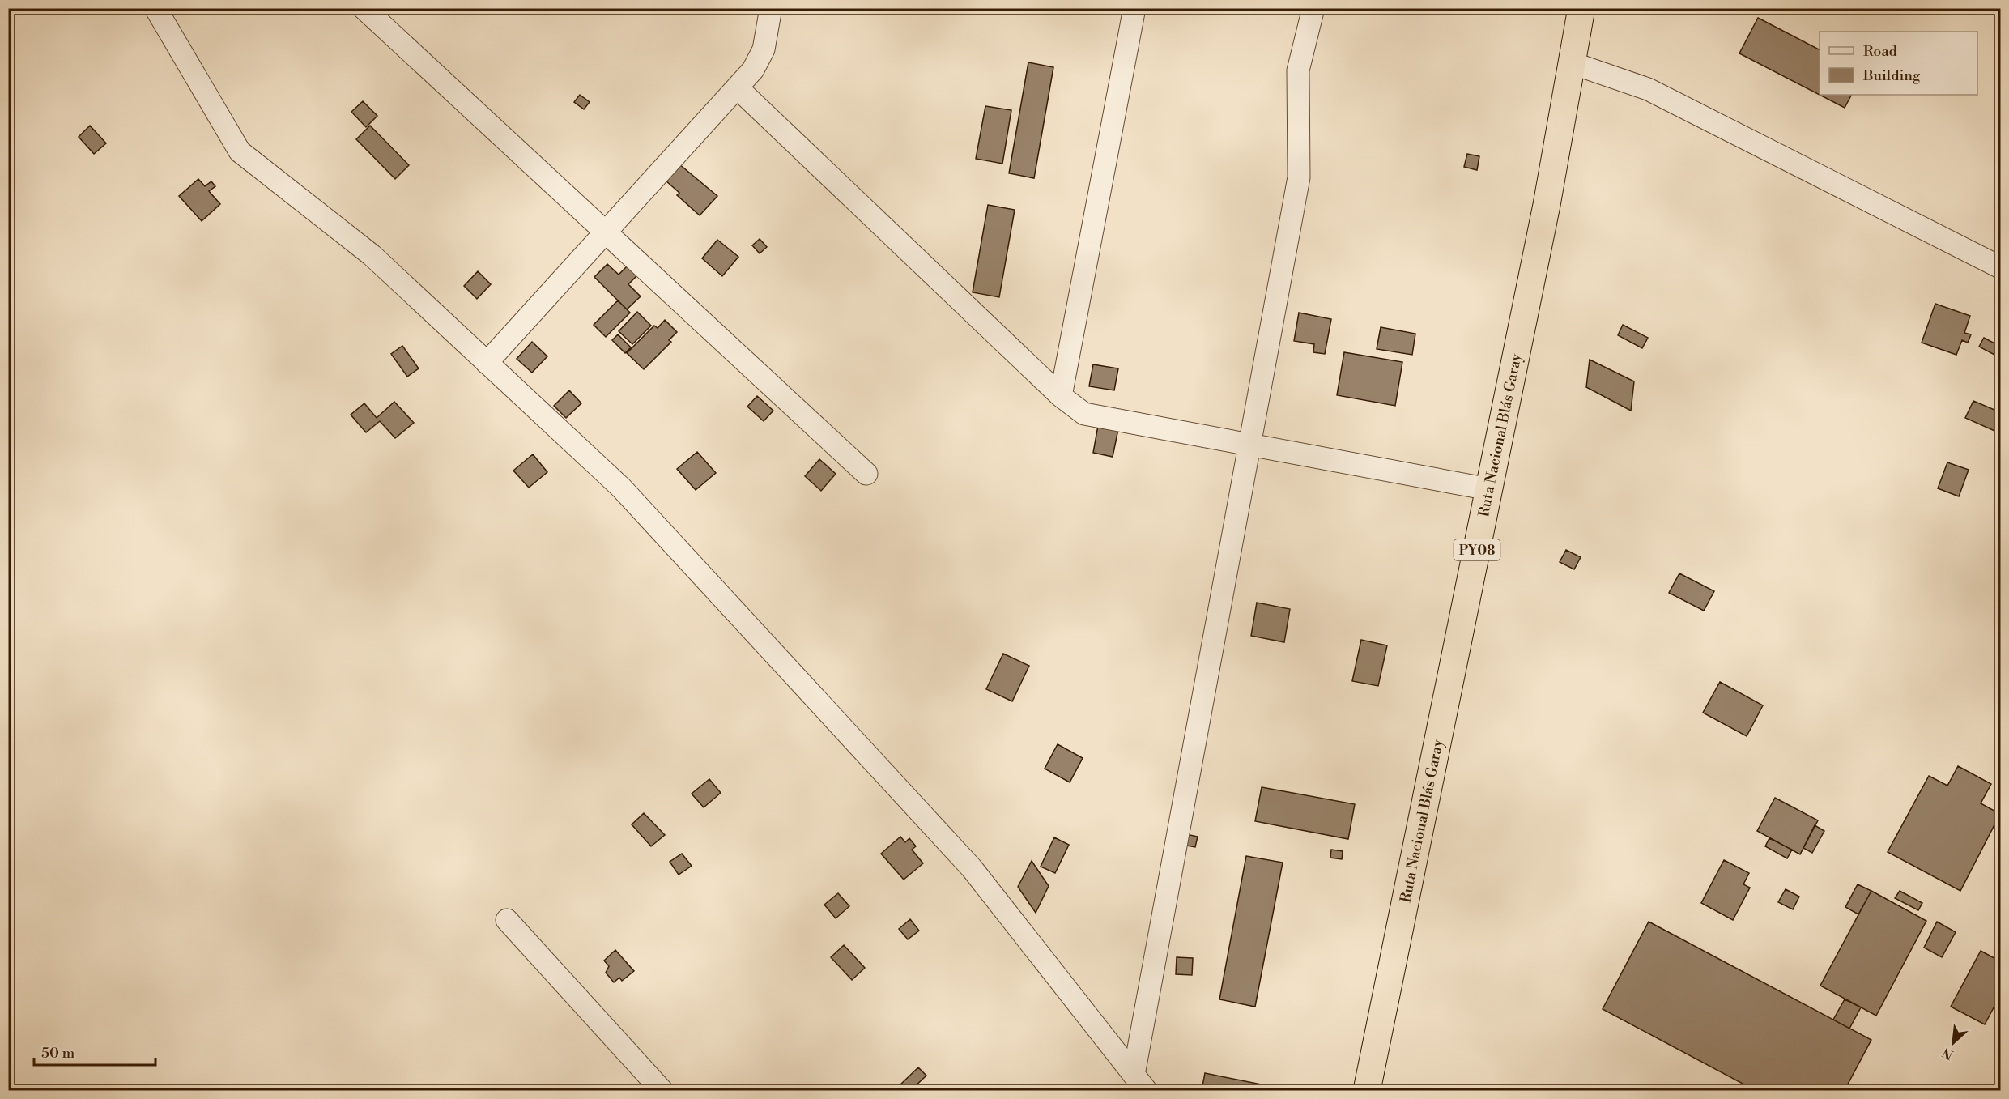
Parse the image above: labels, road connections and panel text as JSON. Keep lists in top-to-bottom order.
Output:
{
  "streets": {
    "highway": ["Ruta Nacional Blás Garay", "PY08"]
  },
  "legend": ["Road", "Building"],
  "scale_bar": "50 m",
  "north": "bottom left"
}
